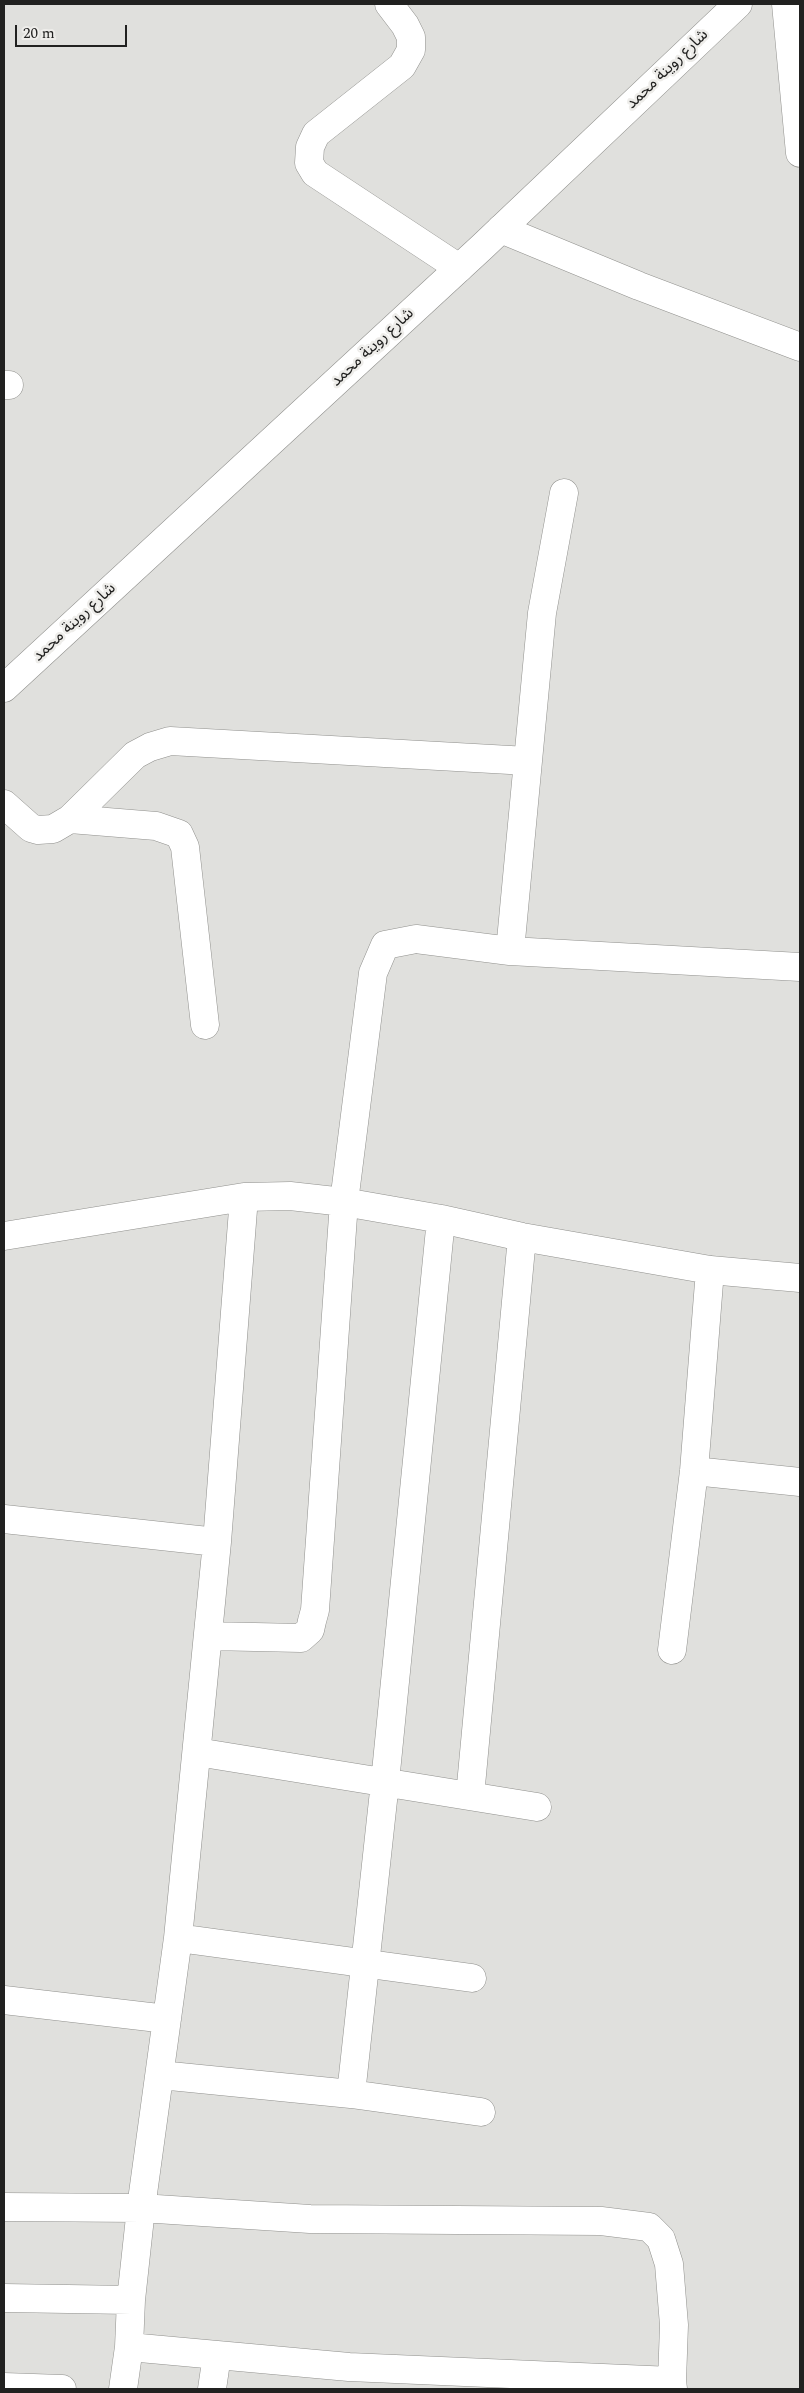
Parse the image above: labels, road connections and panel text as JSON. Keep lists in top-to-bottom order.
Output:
{
  "streets": {
    "street": ["شارع روينة محمد"]
  },
  "scale_bar": "20 m"
}
